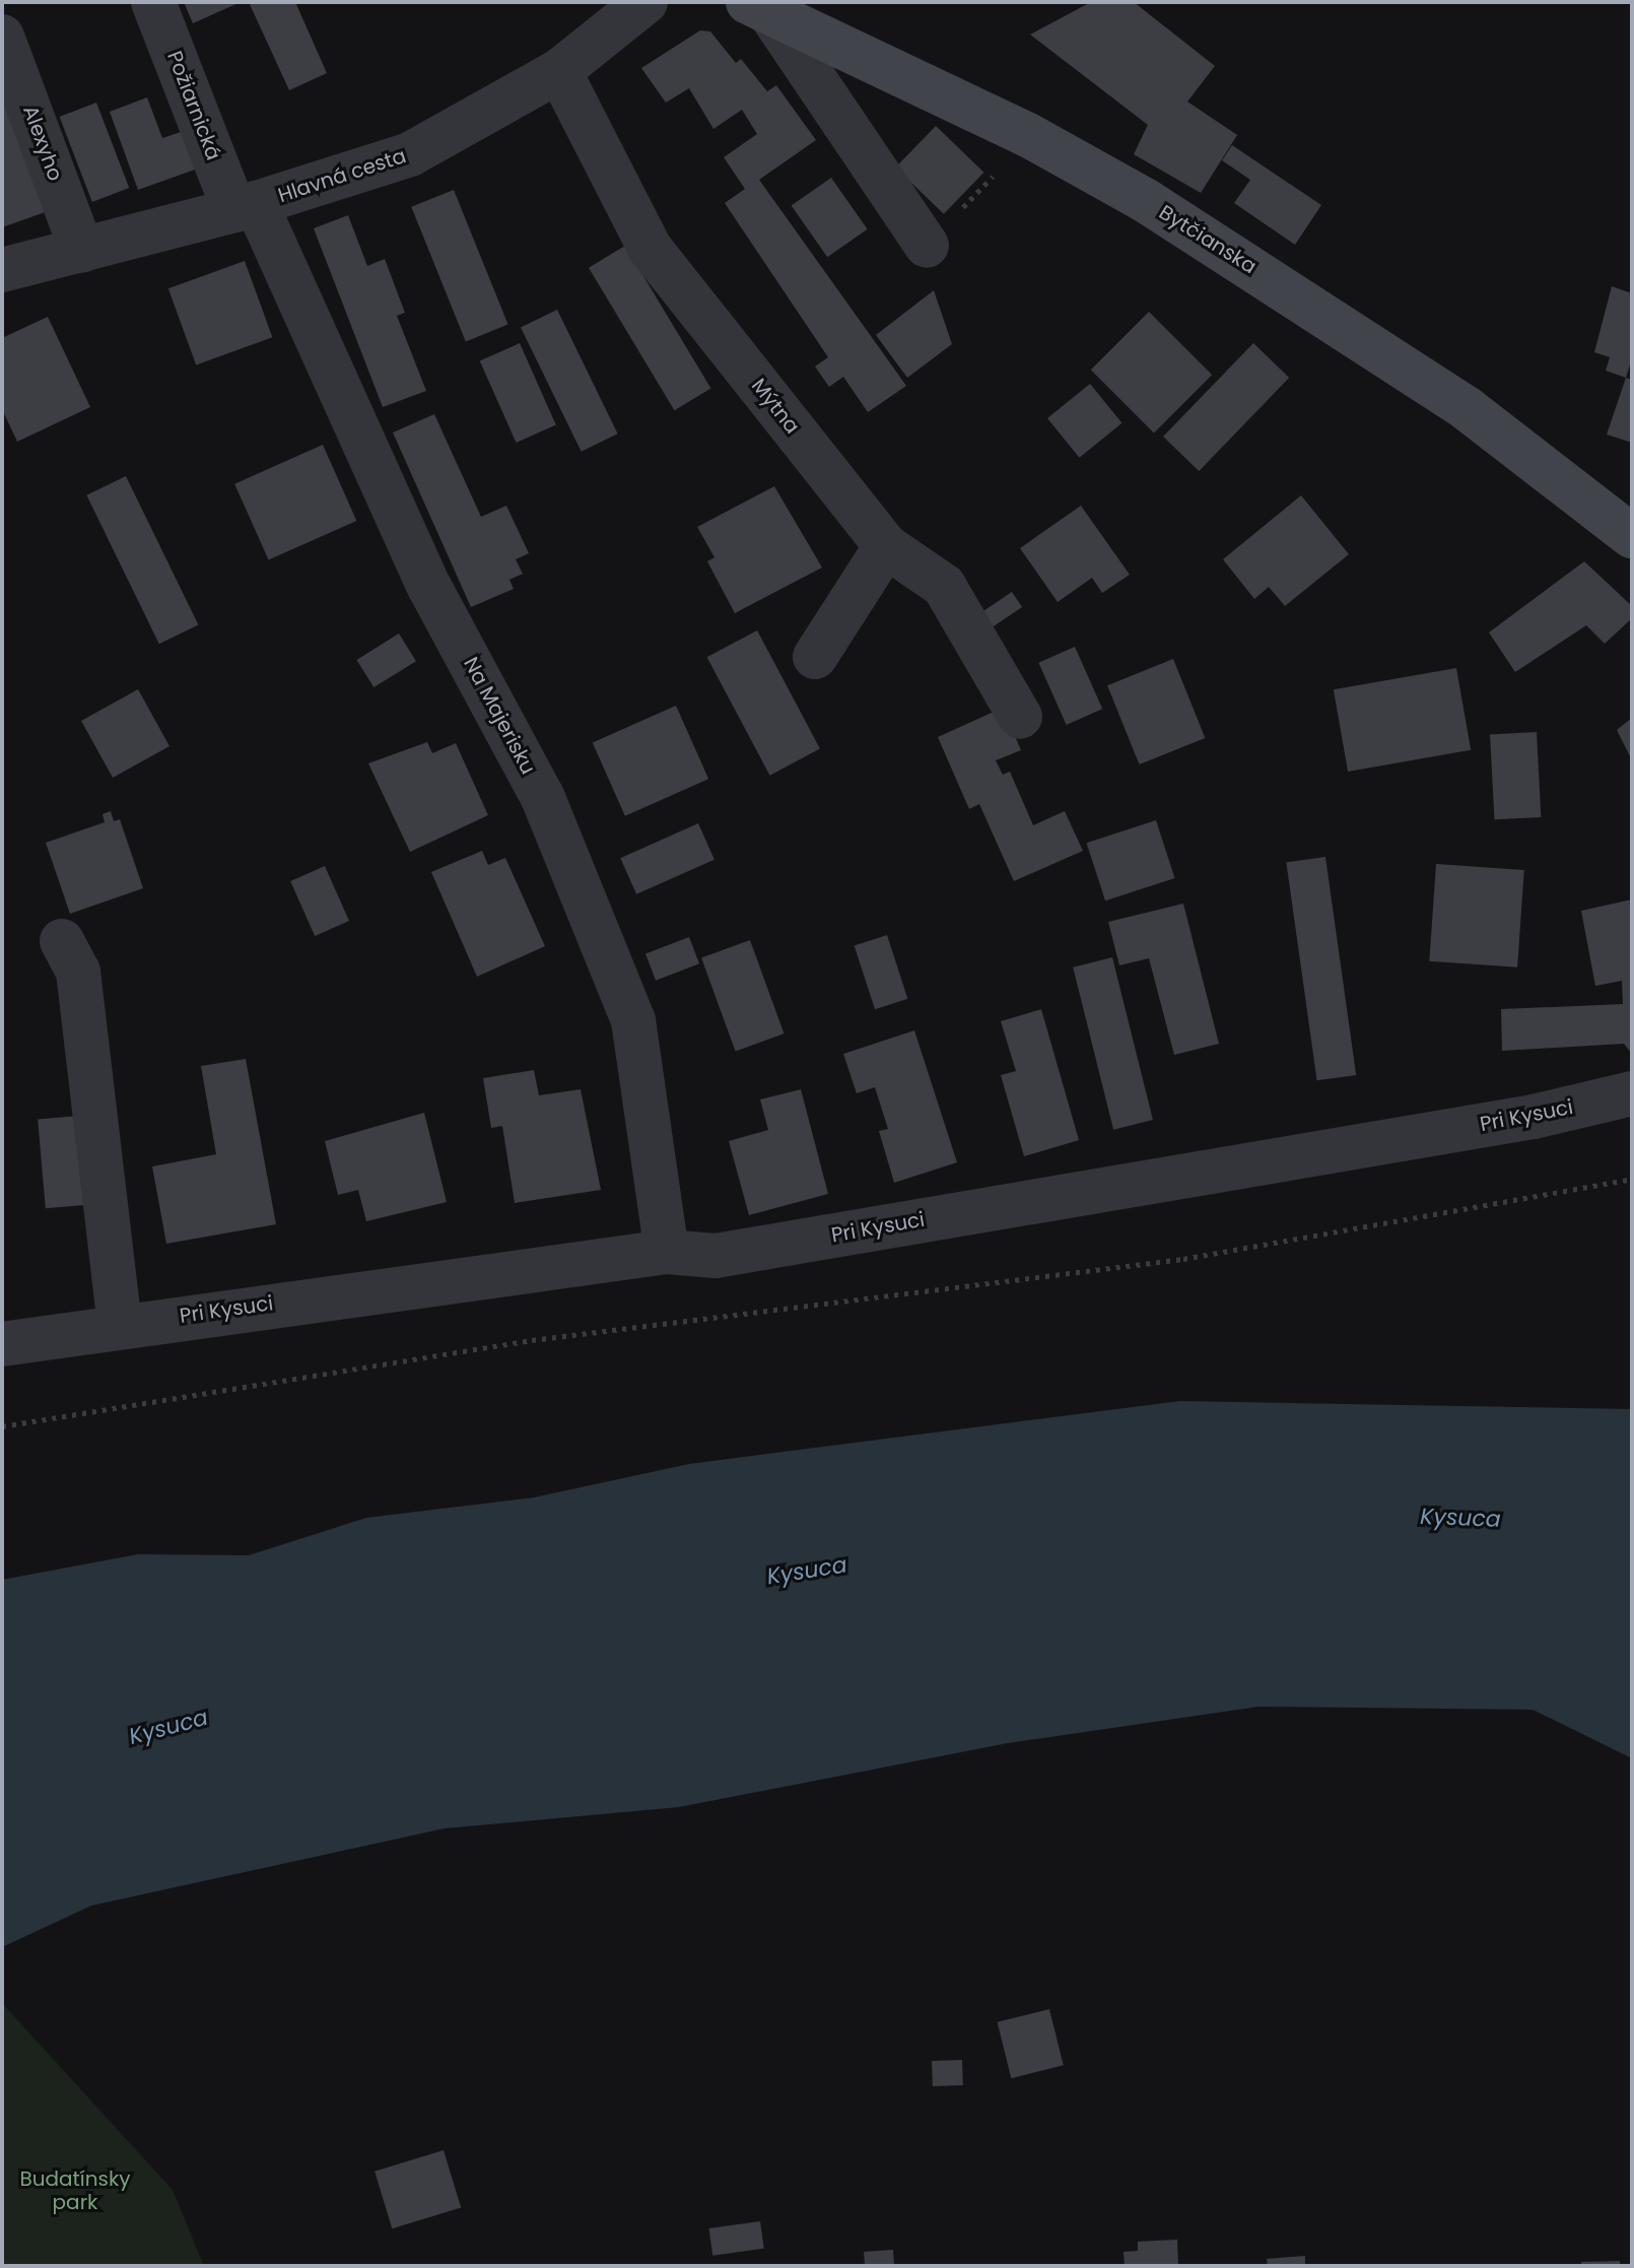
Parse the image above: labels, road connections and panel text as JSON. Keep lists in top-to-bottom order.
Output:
{
  "streets": {
    "main road": ["Bytčianska"],
    "street": [
      "Požiarnická",
      "Alexyho",
      "Hlavná cesta",
      "Mýtna",
      "Na Majerisku",
      "Pri Kysuci"
    ]
  },
  "crossings": [
    ["Požiarnická", "Hlavná cesta"],
    ["Požiarnická", "Na Majerisku"],
    ["Alexyho", "Hlavná cesta"],
    ["Hlavná cesta", "Mýtna"],
    ["Hlavná cesta", "Na Majerisku"],
    ["Na Majerisku", "Pri Kysuci"]
  ],
  "water": ["Kysuca"],
  "parks": ["Budatínsky park"]
}
